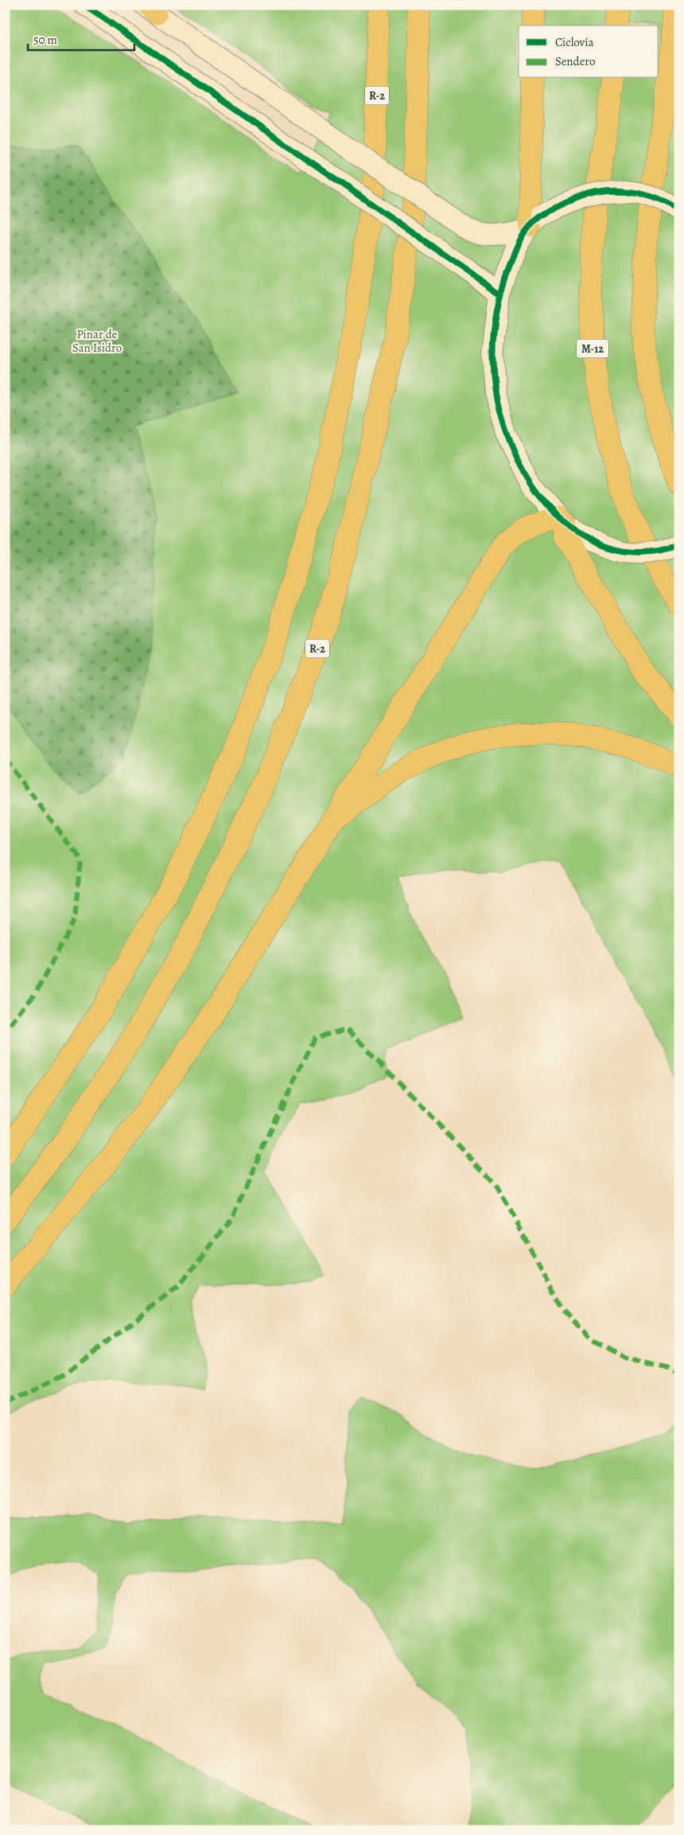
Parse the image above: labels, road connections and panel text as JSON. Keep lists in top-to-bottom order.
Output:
{
  "streets": {
    "highway": ["R-2", "M-12"]
  },
  "parks": ["Pinar de San Isidro"],
  "legend": ["Ciclovía", "Sendero"],
  "scale_bar": "50 m"
}
